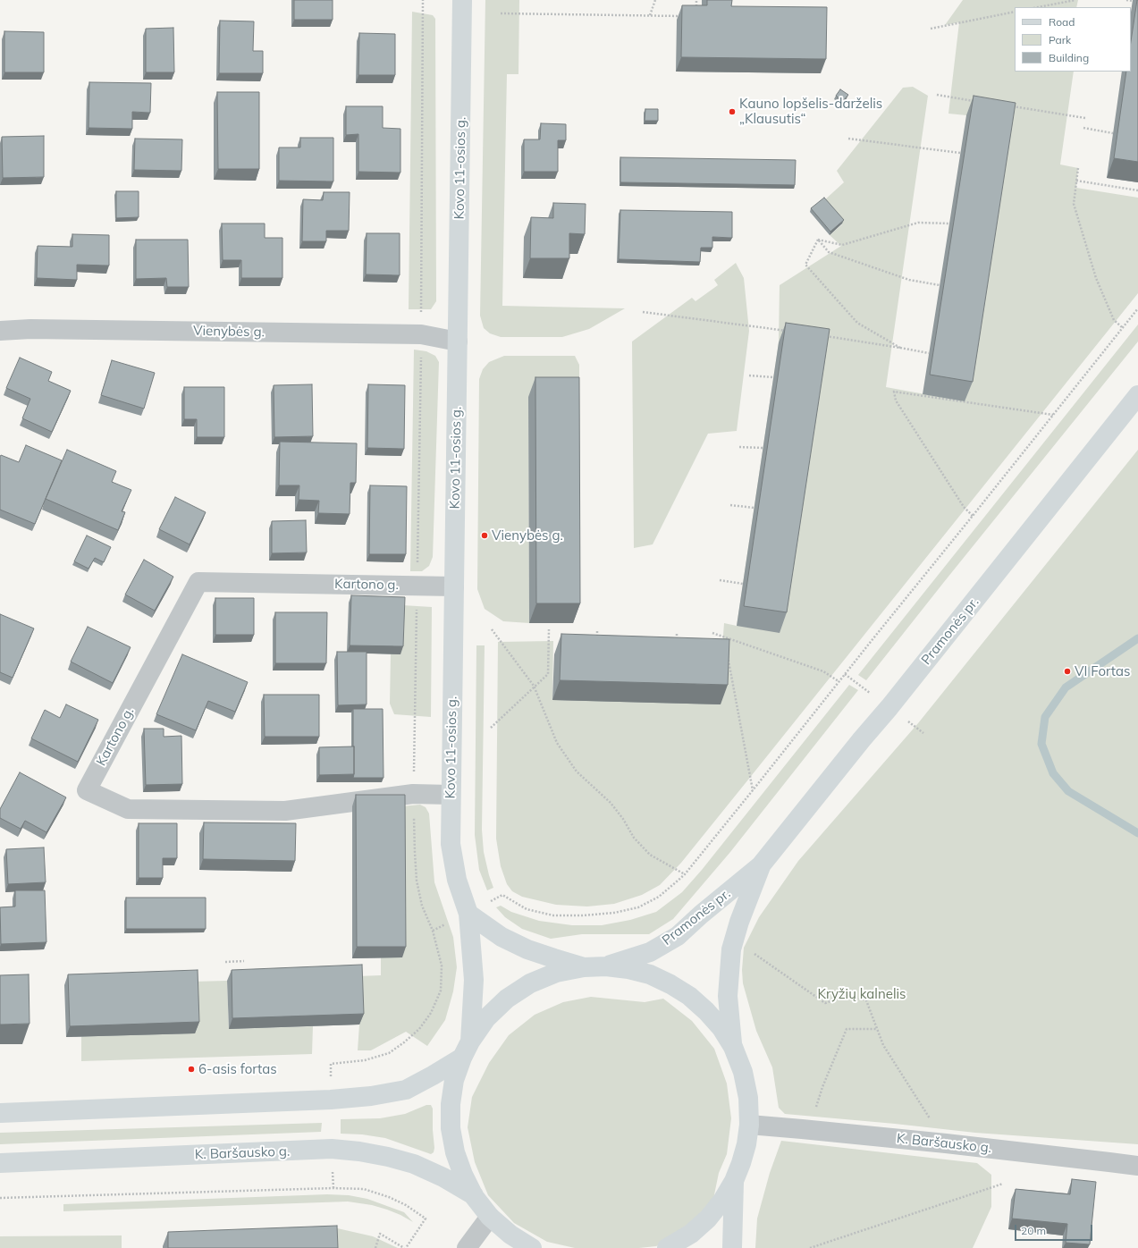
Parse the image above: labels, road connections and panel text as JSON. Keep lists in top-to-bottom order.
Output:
{
  "streets": {
    "main road": ["Kovo 11-osios g.", "Pramonės pr.", "K. Baršausko g."],
    "street": ["Vienybės g.", "Kartono g."]
  },
  "crossings": [
    ["Kovo 11-osios g.", "Vienybės g."],
    ["Kovo 11-osios g.", "Kartono g."]
  ],
  "parks": ["Kryžių kalnelis"],
  "places": [
    "Kauno lopšelis-darželis „Klausutis“",
    "Vienybės g.",
    "VI Fortas",
    "6-asis fortas"
  ],
  "legend": ["Road", "Park", "Building"],
  "scale_bar": "20 m"
}
